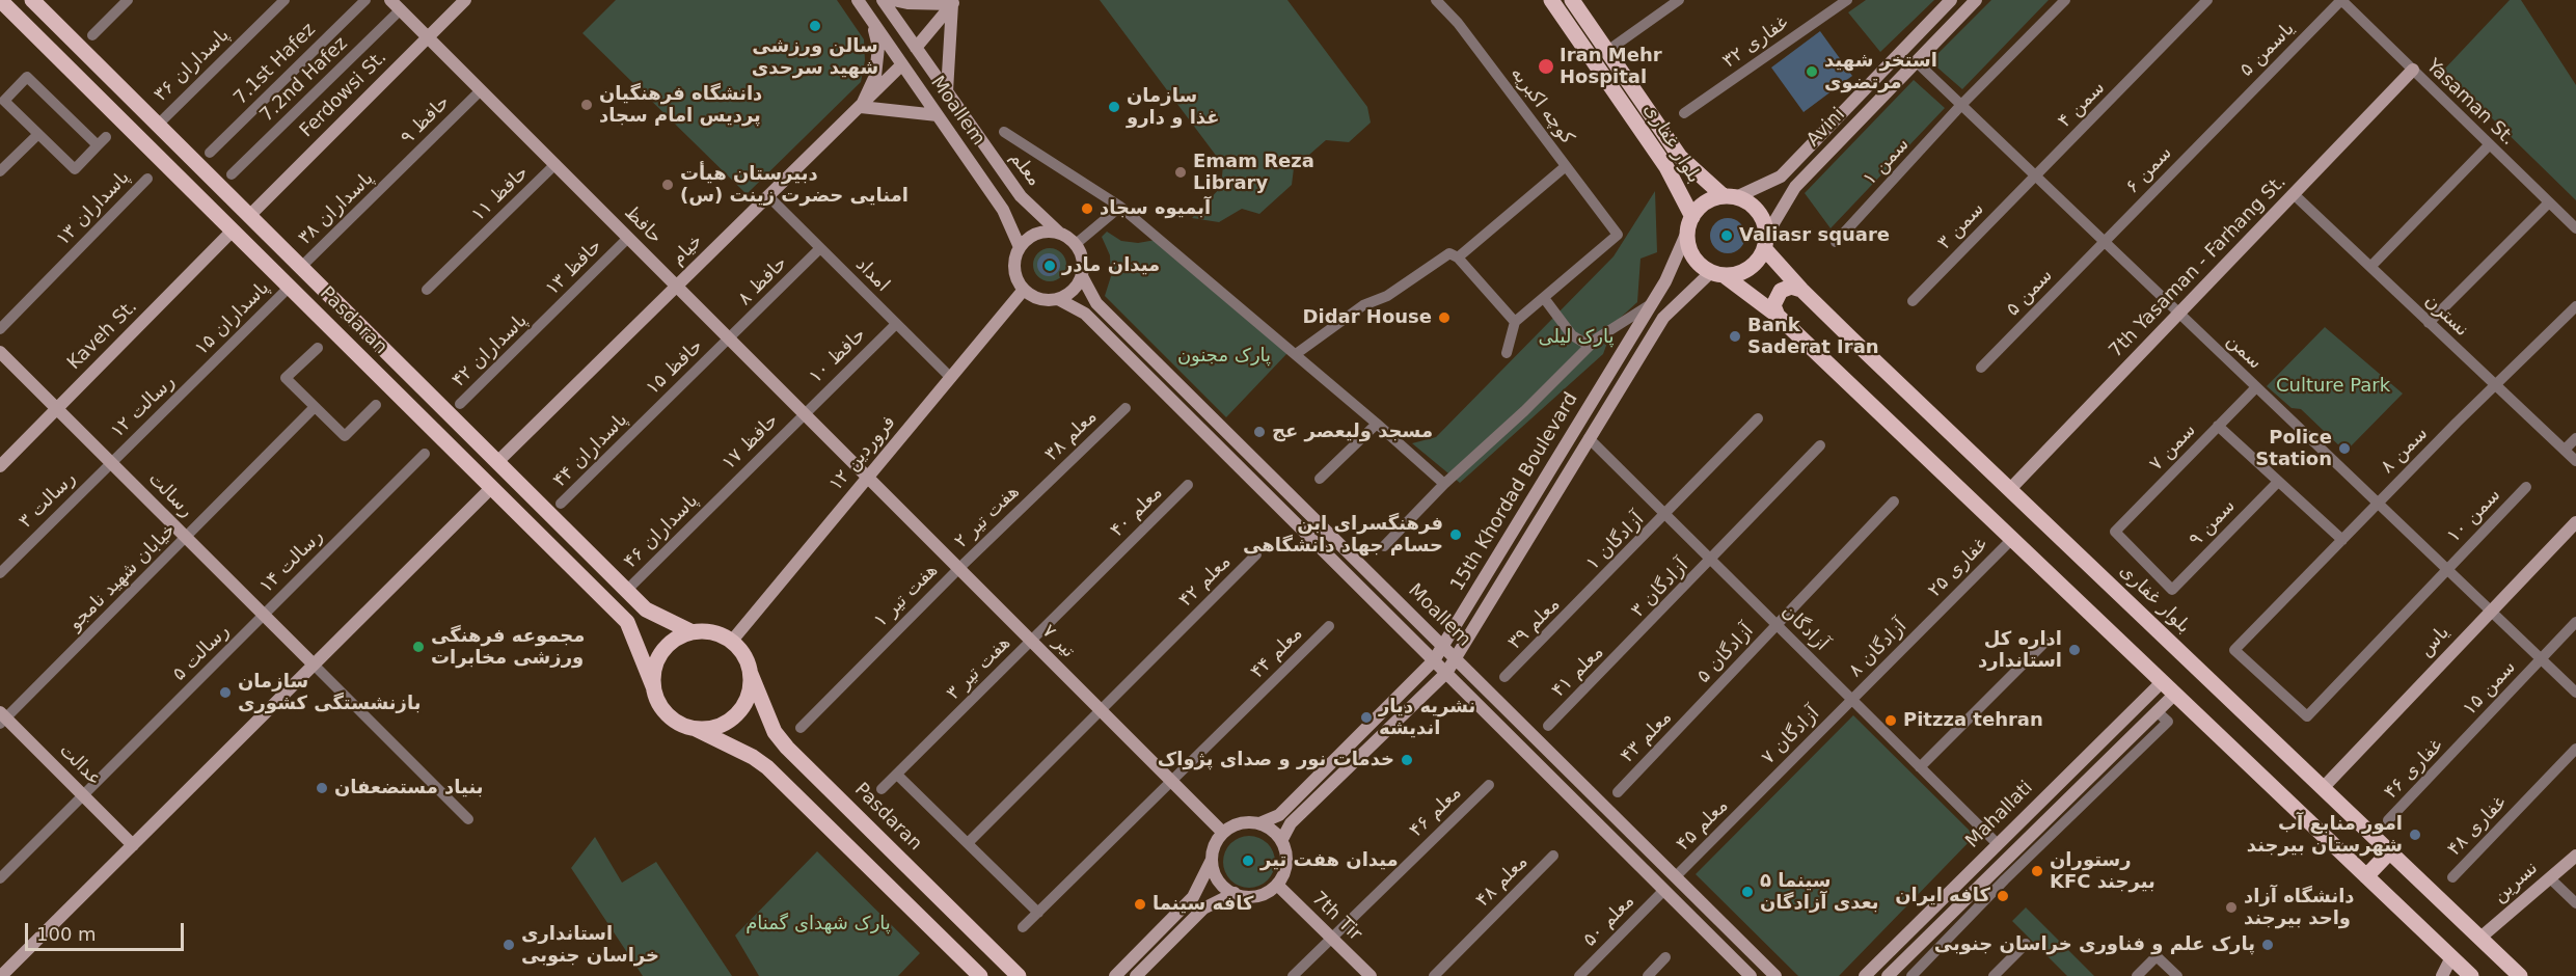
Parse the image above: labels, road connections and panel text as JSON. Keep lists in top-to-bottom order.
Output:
{
  "streets": {
    "main road": [
      "Ferdowsi St.",
      "Moallem",
      "Avini",
      "بلوار غفاری",
      "معلم",
      "حافظ",
      "خیام",
      "7th Yasaman - Farhang St.",
      "Pasdaran",
      "Kaveh St.",
      "۱۲ فروردین",
      "15th Khordad Boulevard",
      "رسالت",
      "۷ تیر",
      "یاس",
      "عدالت",
      "Mahallati",
      "نسرین",
      "7th Tir"
    ],
    "street": [
      "غفاری ۳۲",
      "یاسمن ۵",
      "7.1st Hafez",
      "پاسداران ۳۶",
      "7.2nd Hafez",
      "Yasaman St.",
      "سمن ۴",
      "کوچه اکبریه",
      "حافظ ۹",
      "سمن ۱",
      "سمن ۶",
      "حافظ ۱۱",
      "پاسداران ۱۳",
      "پاسداران ۳۸",
      "سمن ۳",
      "حافظ ۱۳",
      "امداد",
      "حافظ ۸",
      "سمن ۵",
      "نسترن",
      "پاسداران ۱۵",
      "پاسداران ۴۲",
      "سمن",
      "حافظ ۱۰",
      "حافظ ۱۵",
      "رسالت ۱۲",
      "معلم ۳۸",
      "حافظ ۱۷",
      "سمن ۷",
      "پاسداران ۴۴",
      "سمن ۸",
      "رسالت ۳",
      "معلم ۴۰",
      "سمن ۱۰",
      "هفت تیر ۲",
      "سمن ۹",
      "پاسداران ۴۶",
      "آزادگان ۱",
      "رسالت ۱۴",
      "غفاری ۲۵",
      "خیابان شهید نامجو",
      "معلم ۴۲",
      "آزادگان ۳",
      "هفت تیر ۱",
      "معلم ۳۹",
      "آزادگان",
      "آزادگان ۸",
      "رسالت ۵",
      "معلم ۴۴",
      "آزادگان ۵",
      "هفت تیر ۳",
      "معلم ۴۱",
      "سمن ۱۵",
      "آزادگان ۷",
      "معلم ۴۳",
      "غفاری ۴۶",
      "معلم ۴۶",
      "معلم ۴۵",
      "غفاری ۴۸",
      "معلم ۴۸",
      "معلم ۵۰"
    ]
  },
  "crossings": [
    ["یاسمن ۵", "Yasaman St."],
    ["یاسمن ۵", "سمن ۶"],
    ["پاسداران ۳۶", "Pasdaran"],
    ["7.2nd Hafez", "حافظ"],
    ["Ferdowsi St.", "حافظ"],
    ["Ferdowsi St.", "Pasdaran"],
    ["Yasaman St.", "7th Yasaman - Farhang St."],
    ["سمن ۴", "سمن ۳"],
    ["سمن ۴", "سمن"],
    ["Moallem", "معلم"],
    ["Moallem", "خیام"],
    ["Moallem", "۱۲ فروردین"],
    ["Moallem", "15th Khordad Boulevard"],
    ["Moallem", "معلم ۴۵"],
    ["Moallem", "معلم ۵۰"],
    ["حافظ ۹", "پاسداران ۳۸"],
    ["حافظ ۹", "حافظ"],
    ["Avini", "بلوار غفاری"],
    ["Avini", "سمن"],
    ["Avini", "15th Khordad Boulevard"],
    ["بلوار غفاری", "7th Yasaman - Farhang St."],
    ["بلوار غفاری", "15th Khordad Boulevard"],
    ["بلوار غفاری", "یاس"],
    ["بلوار غفاری", "نسرین"],
    ["سمن ۱", "سمن"],
    ["معلم", "۱۲ فروردین"],
    ["سمن ۶", "سمن ۵"],
    ["سمن ۶", "سمن"],
    ["حافظ ۱۱", "حافظ"],
    ["پاسداران ۳۸", "Pasdaran"],
    ["حافظ", "خیام"],
    ["حافظ", "حافظ ۱۳"],
    ["حافظ", "حافظ ۸"],
    ["حافظ", "حافظ ۱۰"],
    ["حافظ", "حافظ ۱۵"],
    ["حافظ", "حافظ ۱۷"],
    ["حافظ", "۱۲ فروردین"],
    ["حافظ", "۷ تیر"],
    ["سمن ۳", "سمن"],
    ["خیام", "امداد"],
    ["خیام", "Pasdaran"],
    ["7th Yasaman - Farhang St.", "نسترن"],
    ["7th Yasaman - Farhang St.", "سمن"],
    ["حافظ ۱۳", "پاسداران ۴۲"],
    ["امداد", "حافظ ۸"],
    ["امداد", "حافظ ۱۰"],
    ["امداد", "۱۲ فروردین"],
    ["حافظ ۸", "حافظ ۱۵"],
    ["سمن ۵", "سمن"],
    ["نسترن", "سمن ۸"],
    ["پاسداران ۱۵", "Pasdaran"],
    ["پاسداران ۱۵", "رسالت ۱۲"],
    ["Pasdaran", "Kaveh St."],
    ["Pasdaran", "۱۲ فروردین"],
    ["Pasdaran", "پاسداران ۴۶"],
    ["Kaveh St.", "رسالت"],
    ["سمن", "سمن ۷"],
    ["سمن", "سمن ۸"],
    ["سمن", "سمن ۱۰"],
    ["سمن", "یاس"],
    ["سمن", "سمن ۱۵"],
    ["حافظ ۱۰", "حافظ ۱۷"],
    ["حافظ ۱۵", "پاسداران ۴۴"],
    ["رسالت ۱۲", "رسالت"],
    ["رسالت ۱۲", "رسالت ۳"],
    ["معلم ۳۸", "هفت تیر ۲"],
    ["حافظ ۱۷", "پاسداران ۴۶"],
    ["سمن ۷", "سمن ۹"],
    ["سمن ۸", "سمن ۱۰"],
    ["۱۲ فروردین", "۷ تیر"],
    ["15th Khordad Boulevard", "آزادگان"],
    ["15th Khordad Boulevard", "۷ تیر"],
    ["15th Khordad Boulevard", "7th Tir"],
    ["رسالت", "رسالت ۳"],
    ["رسالت", "رسالت ۱۴"],
    ["رسالت", "خیابان شهید نامجو"],
    ["رسالت", "رسالت ۵"],
    ["معلم ۴۰", "۷ تیر"],
    ["معلم ۴۰", "هفت تیر ۳"],
    ["هفت تیر ۲", "هفت تیر ۱"],
    ["هفت تیر ۲", "۷ تیر"],
    ["آزادگان ۱", "معلم ۳۹"],
    ["آزادگان ۱", "آزادگان"],
    ["رسالت ۱۴", "رسالت ۵"],
    ["غفاری ۲۵", "آزادگان ۸"],
    ["خیابان شهید نامجو", "عدالت"],
    ["معلم ۴۲", "۷ تیر"],
    ["آزادگان ۳", "آزادگان"],
    ["آزادگان ۳", "معلم ۴۱"],
    ["هفت تیر ۱", "۷ تیر"],
    ["آزادگان", "آزادگان ۸"],
    ["آزادگان", "آزادگان ۵"],
    ["آزادگان", "آزادگان ۷"],
    ["آزادگان", "Mahallati"],
    ["۷ تیر", "معلم ۴۴"],
    ["۷ تیر", "هفت تیر ۳"],
    ["۷ تیر", "7th Tir"],
    ["آزادگان ۸", "آزادگان ۷"],
    ["رسالت ۵", "عدالت"],
    ["آزادگان ۵", "معلم ۴۳"],
    ["سمن ۱۵", "غفاری ۴۶"],
    ["آزادگان ۷", "معلم ۴۵"],
    ["معلم ۴۶", "7th Tir"]
  ],
  "parks": [
    "پارک لیلی",
    "پارک مجنون",
    "Culture Park",
    "پارک شهدای گمنام"
  ],
  "places": [
    "سالن ورزشی شهید سرحدی",
    "Iran Mehr Hospital",
    "استخر شهید مرتضوی",
    "دانشگاه فرهنگیان پردیس امام سجاد",
    "سازمان غذا و دارو",
    "Emam Reza Library",
    "دبیرستان هیأت امنایی حضرت زینت (س)",
    "آبمیوه سجاد",
    "Valiasr square",
    "میدان مادر",
    "Didar House",
    "Bank Saderat Iran",
    "مسجد ولیعصر عج",
    "Police Station",
    "فرهنگسرای ابن حسام جهاد دانشگاهی",
    "مجموعه فرهنگی ورزشی مخابرات",
    "اداره کل استاندارد",
    "سازمان بازنشستگی کشوری",
    "نشریه دیار اندیشه",
    "Pitzza tehran",
    "خدمات نور و صدای پژواک",
    "بنیاد مستضعفان",
    "امور منابع آب شهرستان بیرجند",
    "میدان هفت تیر",
    "رستوران KFC بیرجند",
    "سینما ۵ بعدی آزادگان",
    "کافه ایران",
    "کافه سینما",
    "دانشگاه آزاد واحد بیرجند",
    "استانداری خراسان جنوبی",
    "پارک علم و فناوری خراسان جنوبی"
  ],
  "scale_bar": "100 m"
}
